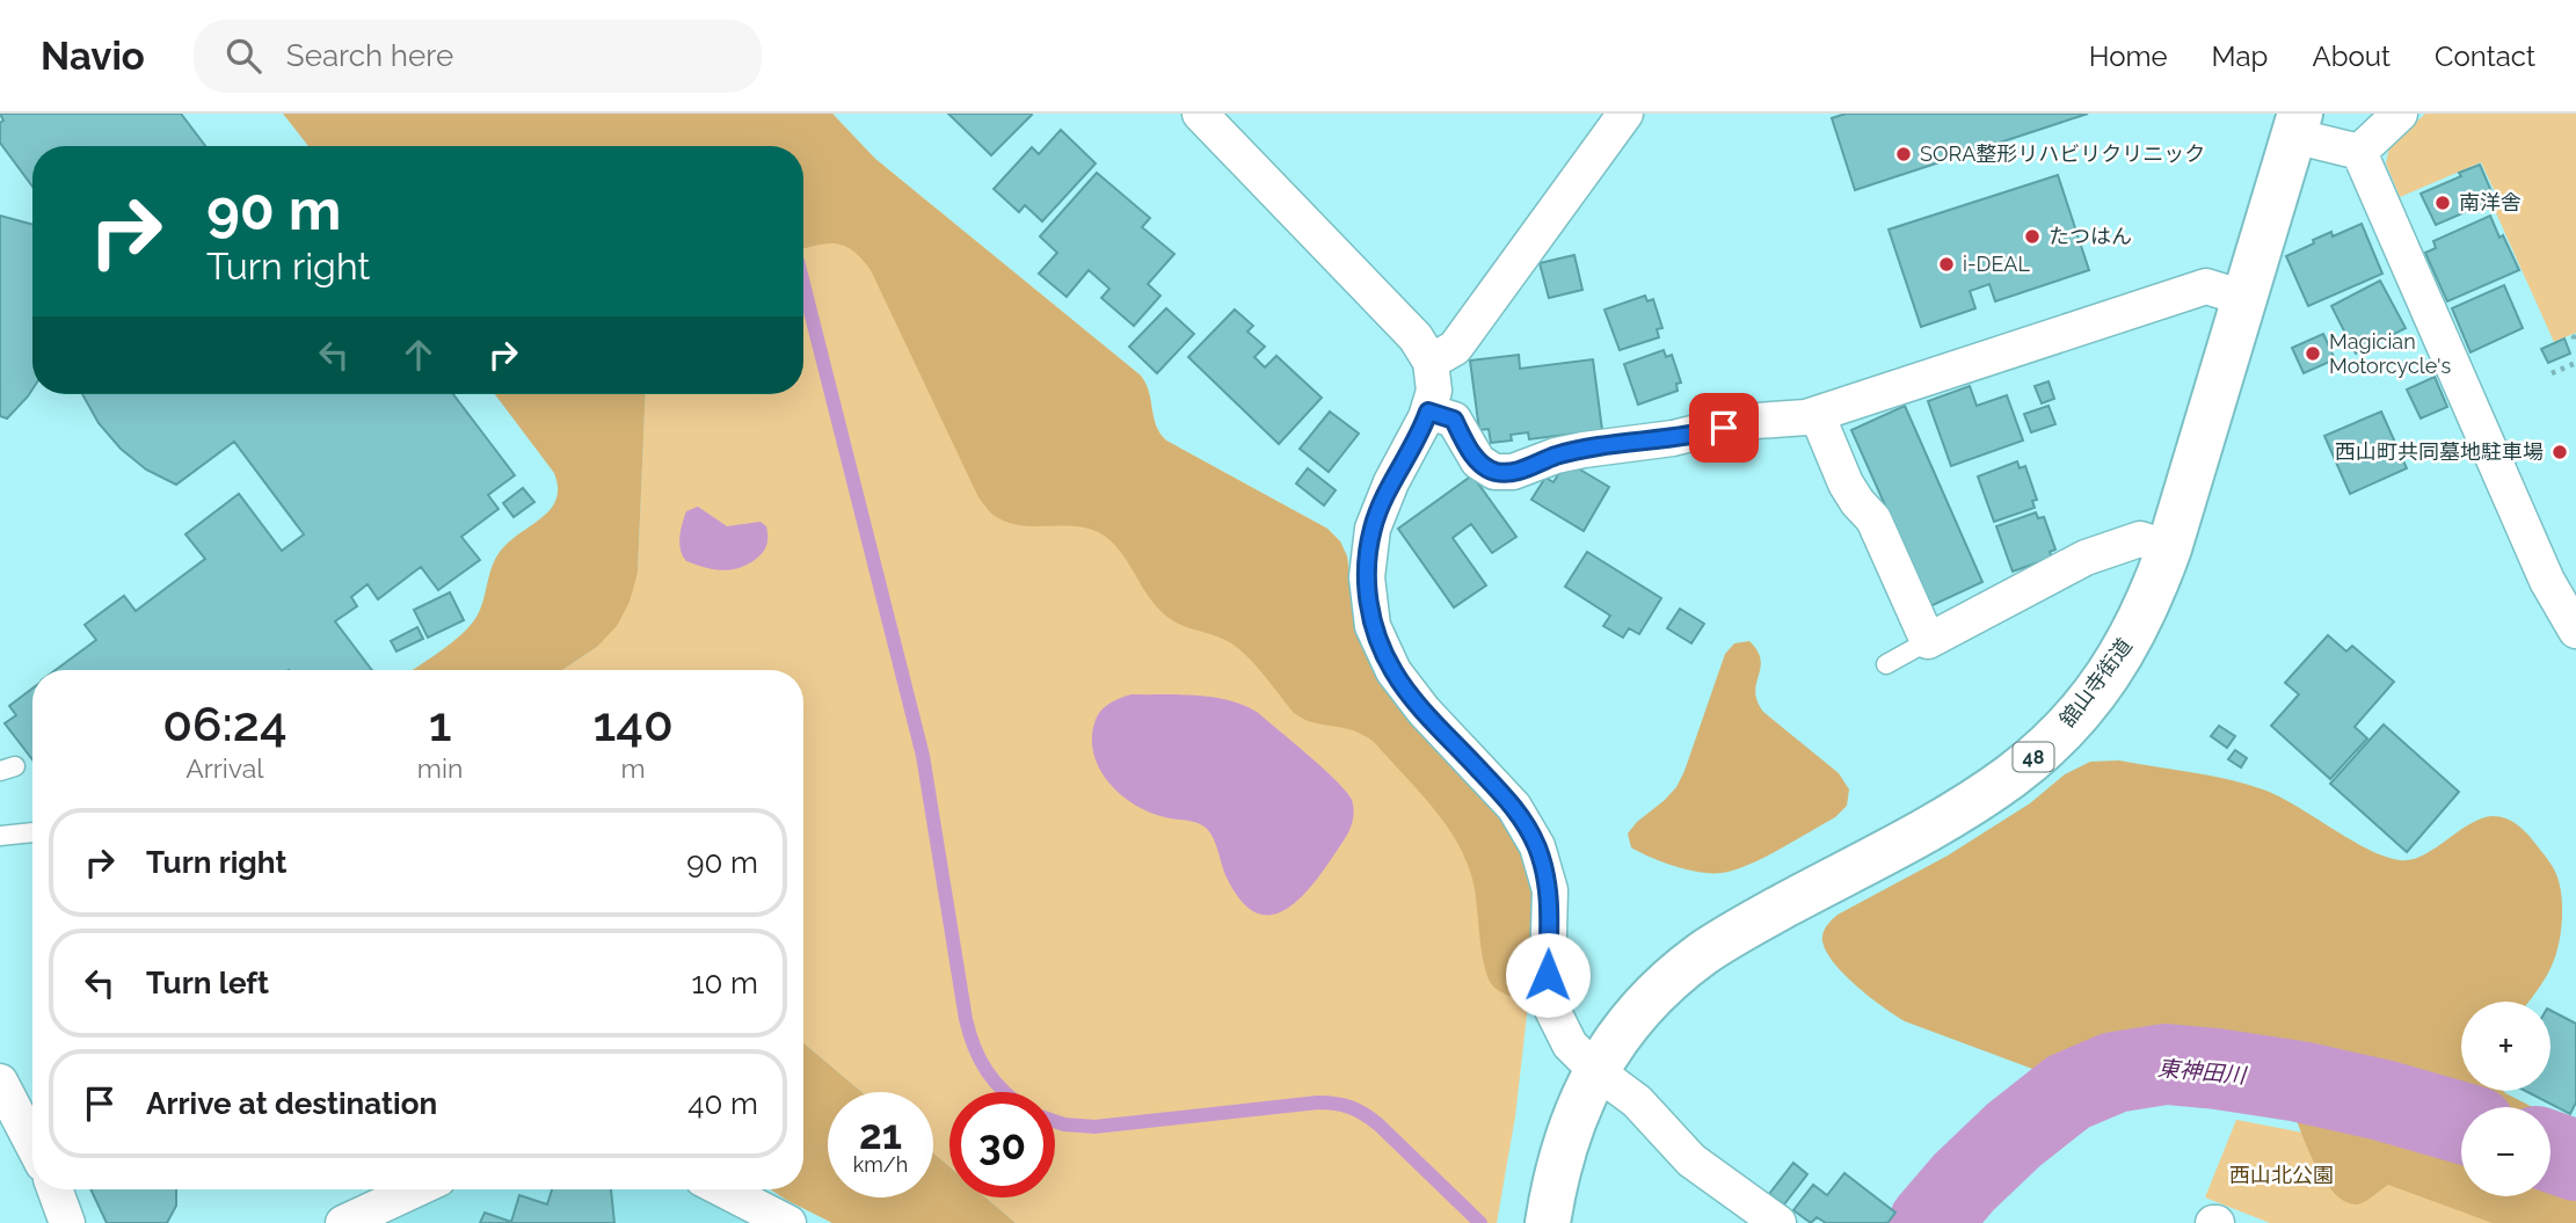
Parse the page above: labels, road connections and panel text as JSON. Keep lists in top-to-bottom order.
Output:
{
  "streets": {
    "main road": ["舘山寺街道", "48"]
  },
  "water": ["東神田川"],
  "parks": ["西山北公園"],
  "places": [
    "SORA整形リハビリクリニック",
    "南洋舎",
    "たつはん",
    "i-DEAL",
    "Magician Motorcycle's",
    "西山町共同墓地駐車場"
  ],
  "page": {
    "header": "Navio",
    "search": "Search here",
    "nav": [
      "Home",
      "Map",
      "About",
      "Contact"
    ],
    "turn": ["90 m", "Turn right"],
    "eta": [
      "06:24",
      "Arrival",
      "1",
      "min",
      "140",
      "m"
    ],
    "list": [
      {
        "name": "Turn right",
        "value": "90 m"
      },
      {
        "name": "Turn left",
        "value": "10 m"
      },
      {
        "name": "Arrive at destination",
        "value": "40 m"
      }
    ],
    "map_buttons": ["+", "−"],
    "speed": "21 km/h",
    "limit": "30"
  }
}
